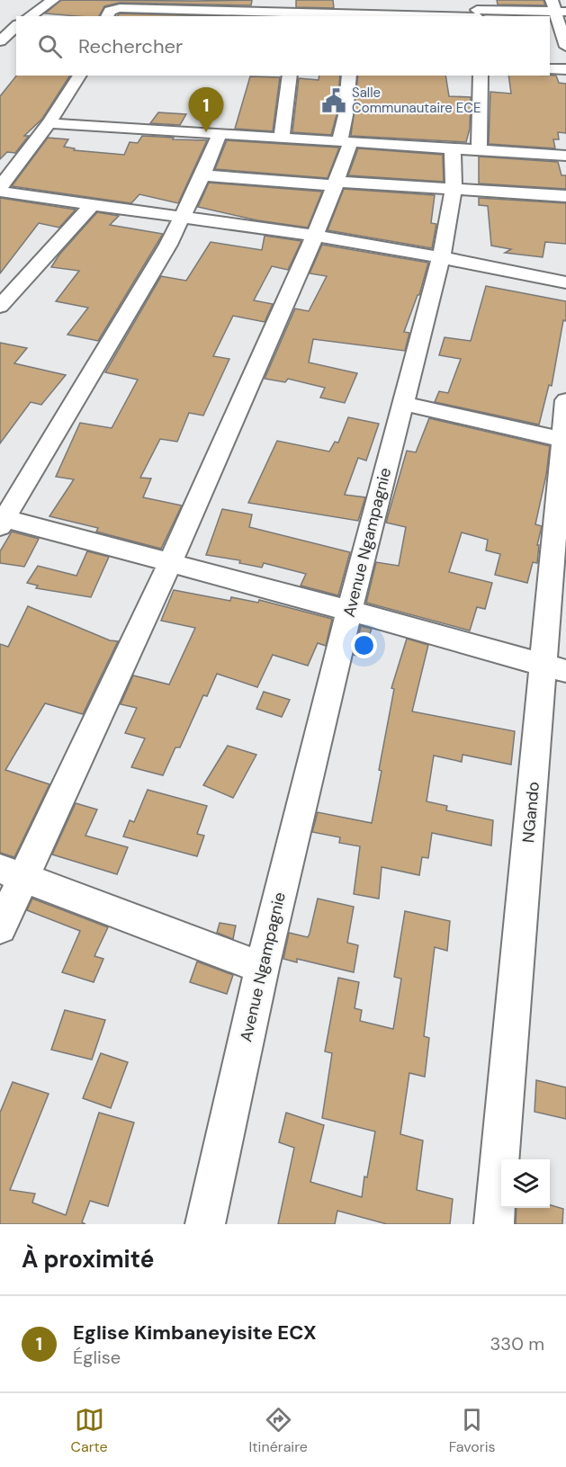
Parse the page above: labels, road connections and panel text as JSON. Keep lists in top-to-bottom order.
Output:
{
  "streets": {
    "street": ["Avenue Ngampagnie", "NGando"]
  },
  "places": {
    "public building": ["Salle Communautaire ECE"]
  },
  "page": {
    "search": "Rechercher",
    "pins": "1",
    "heading": "À proximité",
    "list": [
      {
        "mark": "1",
        "name": "Eglise Kimbaneyisite ECX",
        "note": "Église",
        "value": "330 m"
      }
    ],
    "nav": ["Carte", "Itinéraire", "Favoris"]
  }
}
